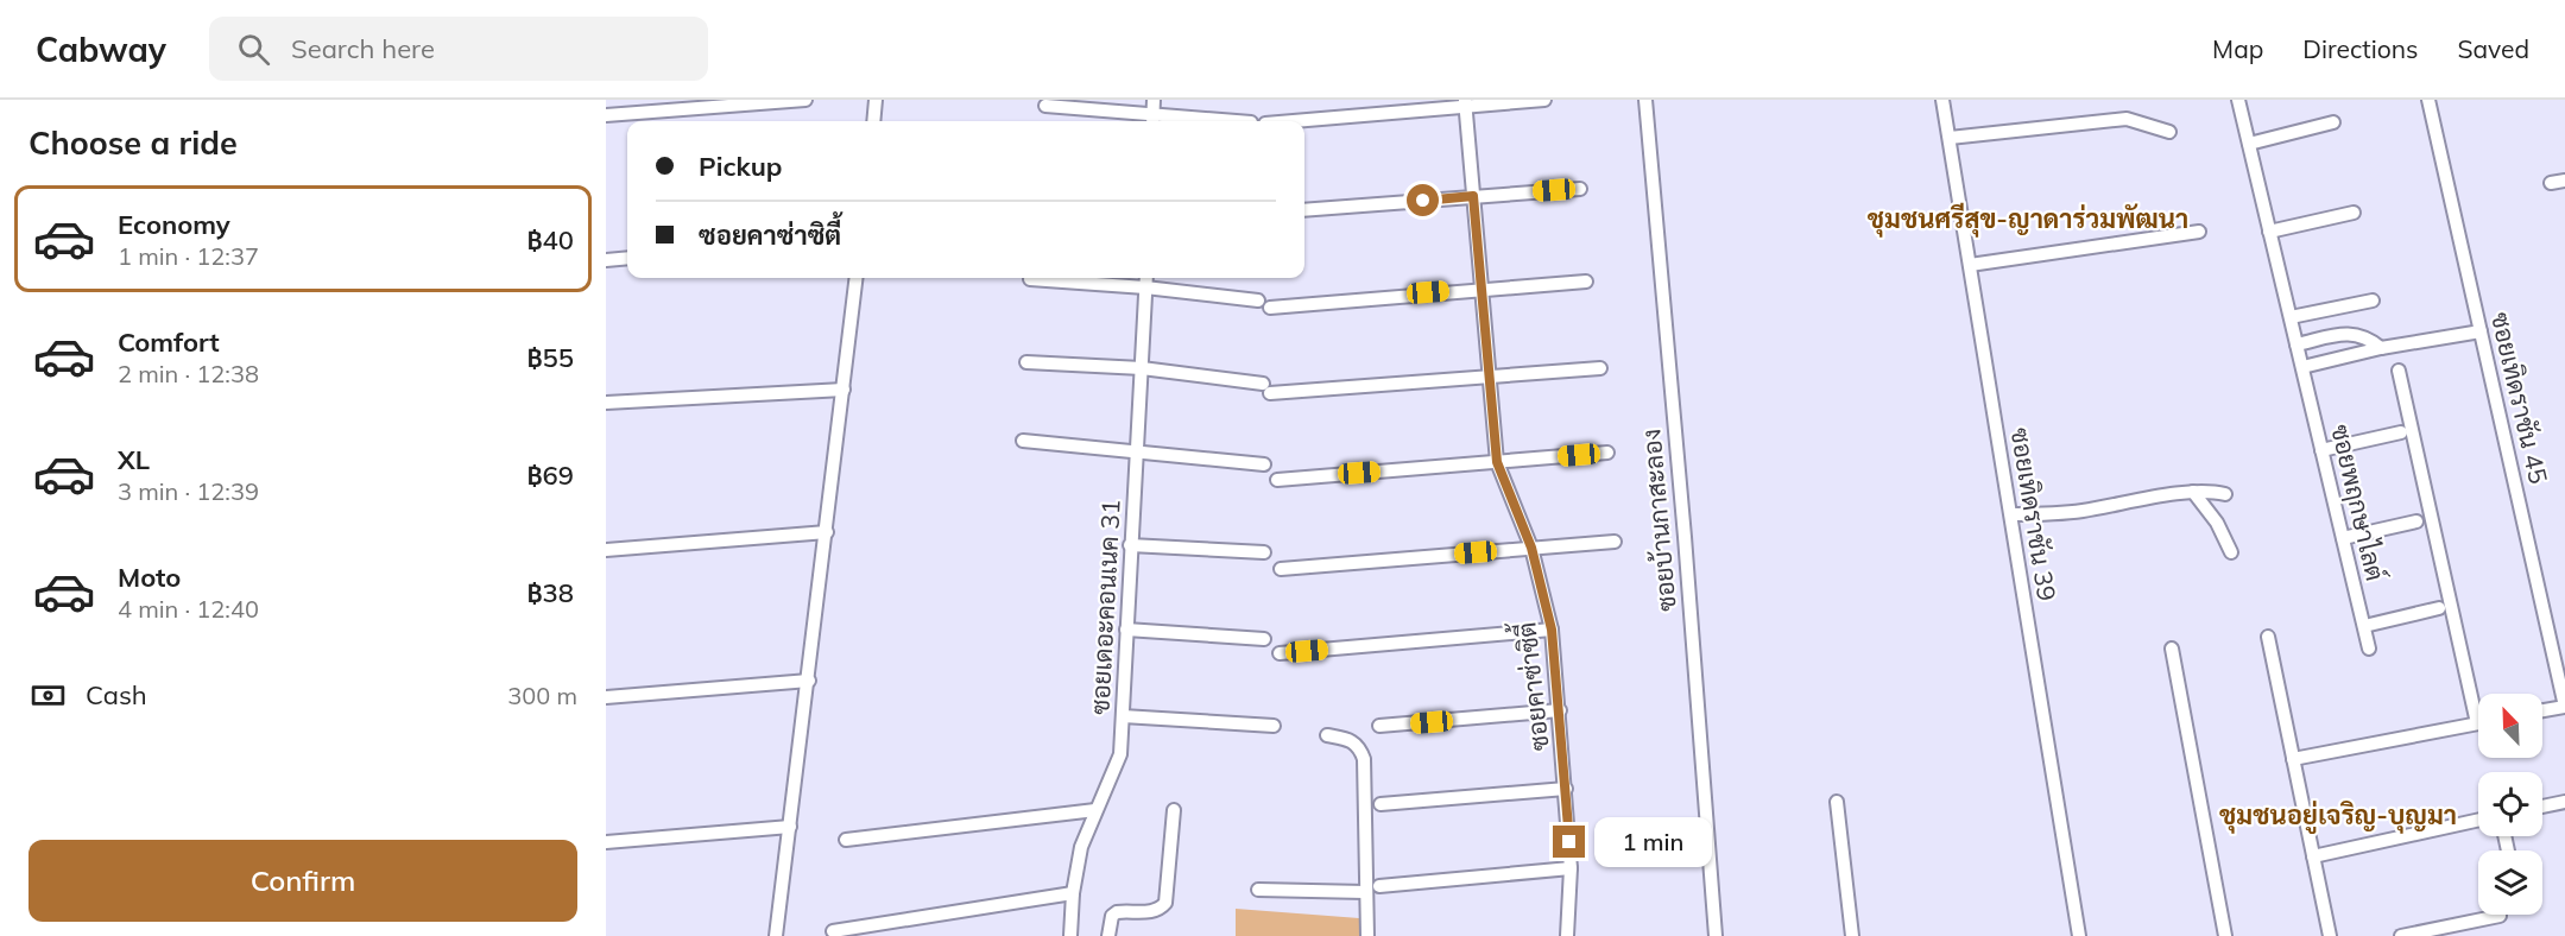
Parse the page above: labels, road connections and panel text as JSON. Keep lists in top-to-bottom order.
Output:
{
  "streets": {
    "street": [
      "ซอยเทิดราชัน 45",
      "ซอยพฤกษาไลต์",
      "ซอยเทิดราชัน 39",
      "ซอยบ้านกาสะลอง",
      "ซอยเดอะคอนเนค 31",
      "ซอยคาซ่าซิตี้"
    ]
  },
  "districts": ["ชุมชนศรีสุข-ญาดาร่วมพัฒนา", "ชุมชนอยู่เจริญ-บุญมา"],
  "north": "top left",
  "page": {
    "header": "Cabway",
    "search": "Search here",
    "nav": ["Map", "Directions", "Saved"],
    "heading": "Choose a ride",
    "banner": ["Pickup", "ซอยคาซ่าซิตี้"],
    "list": [
      {
        "name": "Economy",
        "note": "1 min · 12:37",
        "value": "฿40"
      },
      {
        "name": "Comfort",
        "note": "2 min · 12:38",
        "value": "฿55"
      },
      {
        "name": "XL",
        "note": "3 min · 12:39",
        "value": "฿69"
      },
      {
        "name": "Moto",
        "note": "4 min · 12:40",
        "value": "฿38"
      }
    ],
    "pay": ["Cash", "300 m"],
    "bubble": "1 min",
    "buttons": "Confirm"
  }
}
